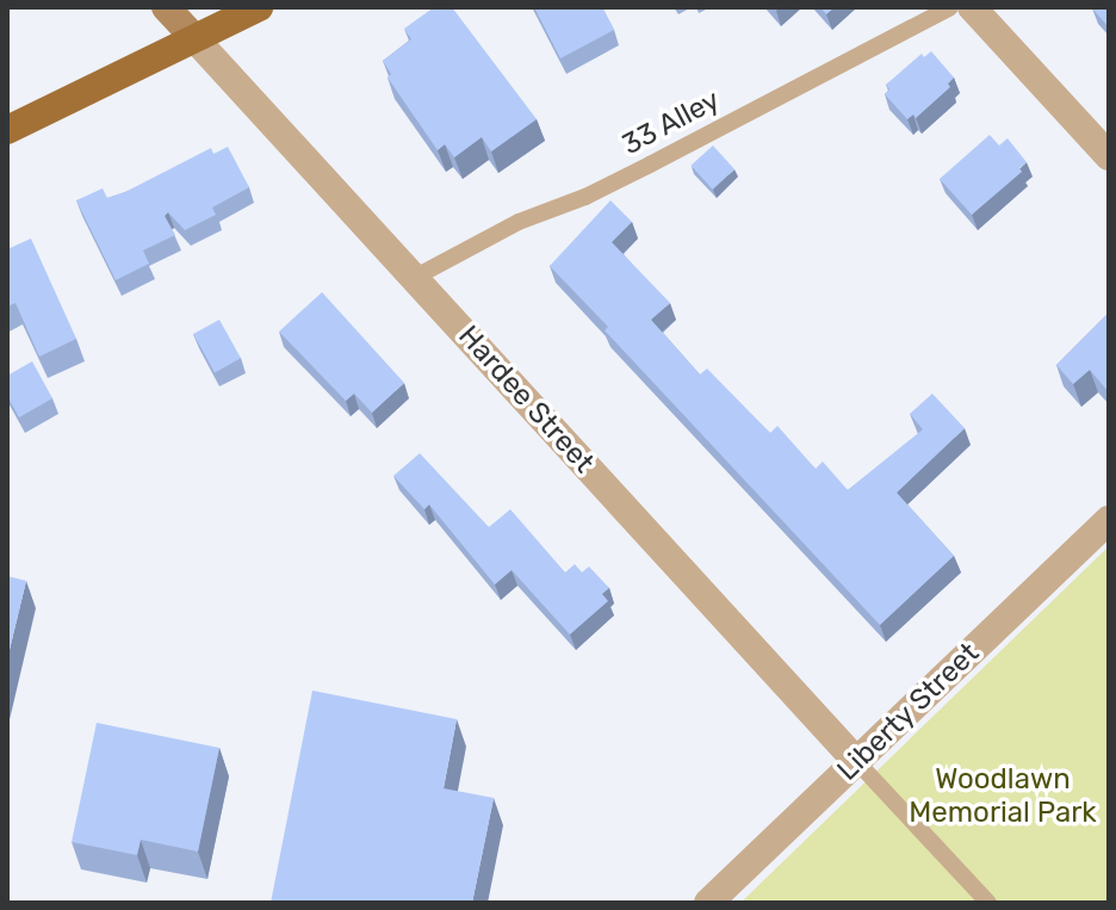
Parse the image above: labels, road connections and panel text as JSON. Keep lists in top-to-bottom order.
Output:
{
  "streets": {
    "street": ["Hardee Street", "Liberty Street"],
    "lane": ["33 Alley"]
  },
  "crossings": [
    ["33 Alley", "Hardee Street"],
    ["Hardee Street", "Liberty Street"]
  ],
  "parks": ["Woodlawn Memorial Park"]
}
